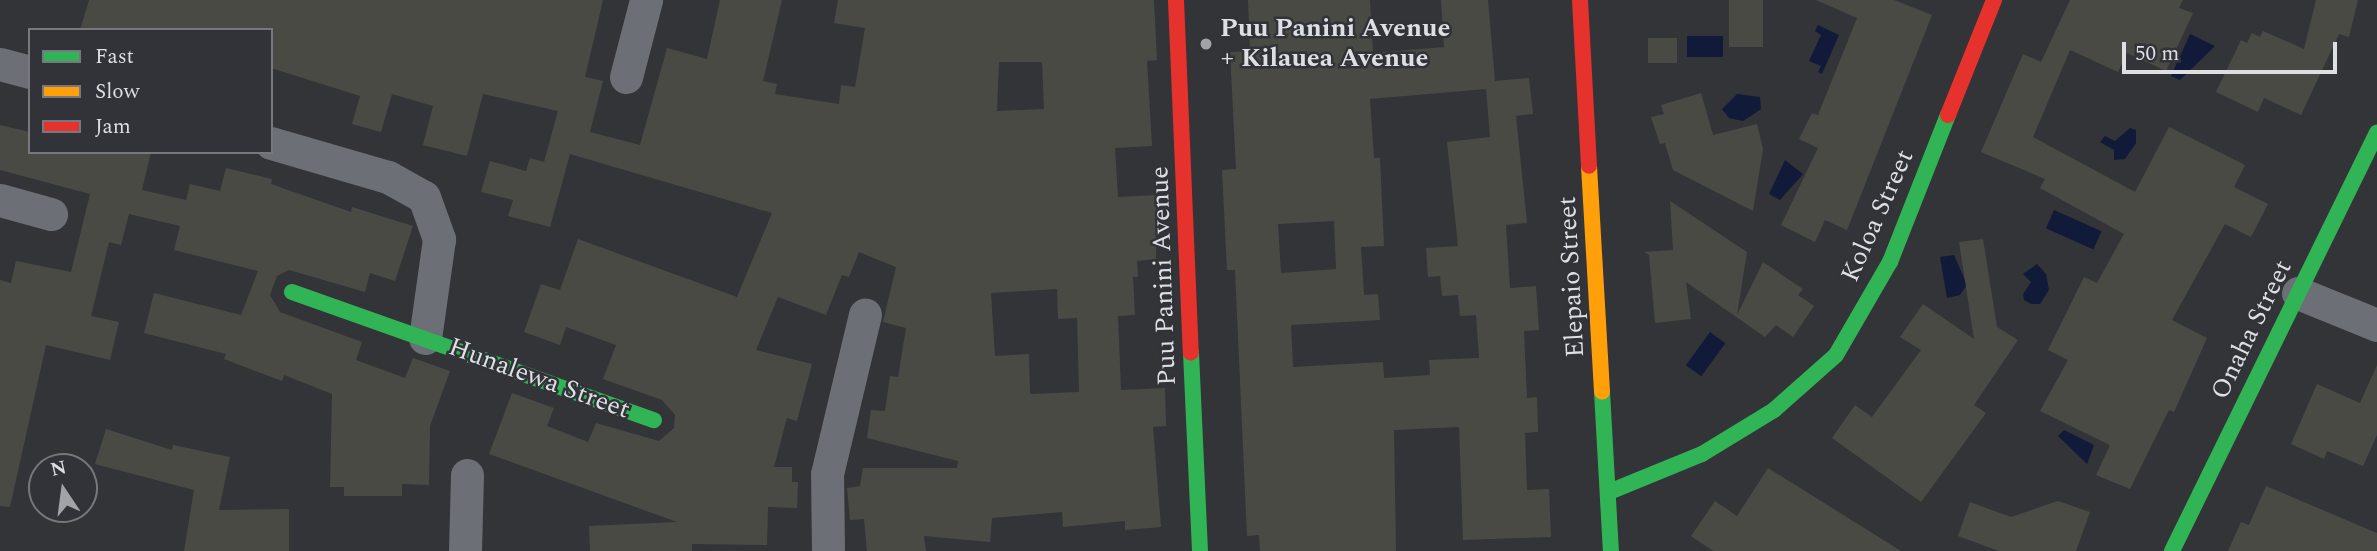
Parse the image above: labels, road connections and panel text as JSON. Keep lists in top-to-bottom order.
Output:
{
  "streets": {
    "street": [
      "Koloa Street",
      "Puu Panini Avenue",
      "Elepaio Street",
      "Onaha Street",
      "Hunalewa Street"
    ]
  },
  "crossings": [
    ["Koloa Street", "Elepaio Street"]
  ],
  "places": ["Puu Panini Avenue + Kilauea Avenue"],
  "legend": ["Fast", "Slow", "Jam"],
  "scale_bar": "50 m",
  "north": "top"
}
